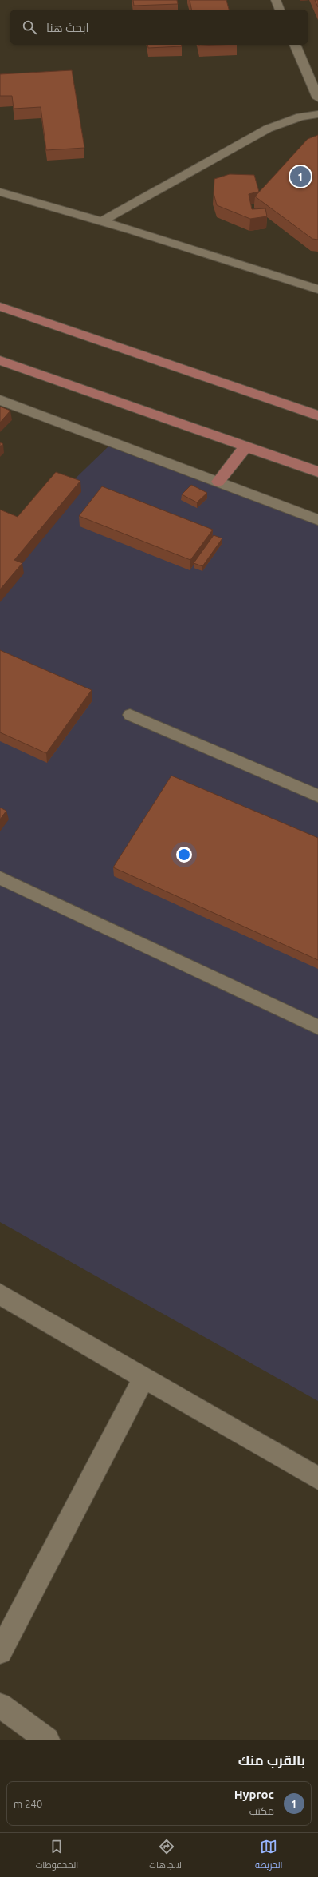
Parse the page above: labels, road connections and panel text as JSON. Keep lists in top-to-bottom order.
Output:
{
  "page": {
    "search": "ابحث هنا",
    "pins": "1",
    "heading": "بالقرب منك",
    "list": [
      {
        "mark": "1",
        "name": "Hyproc",
        "note": "مكتب",
        "value": "240 m"
      }
    ],
    "nav": ["الخريطة", "الاتجاهات", "المحفوظات"]
  }
}
